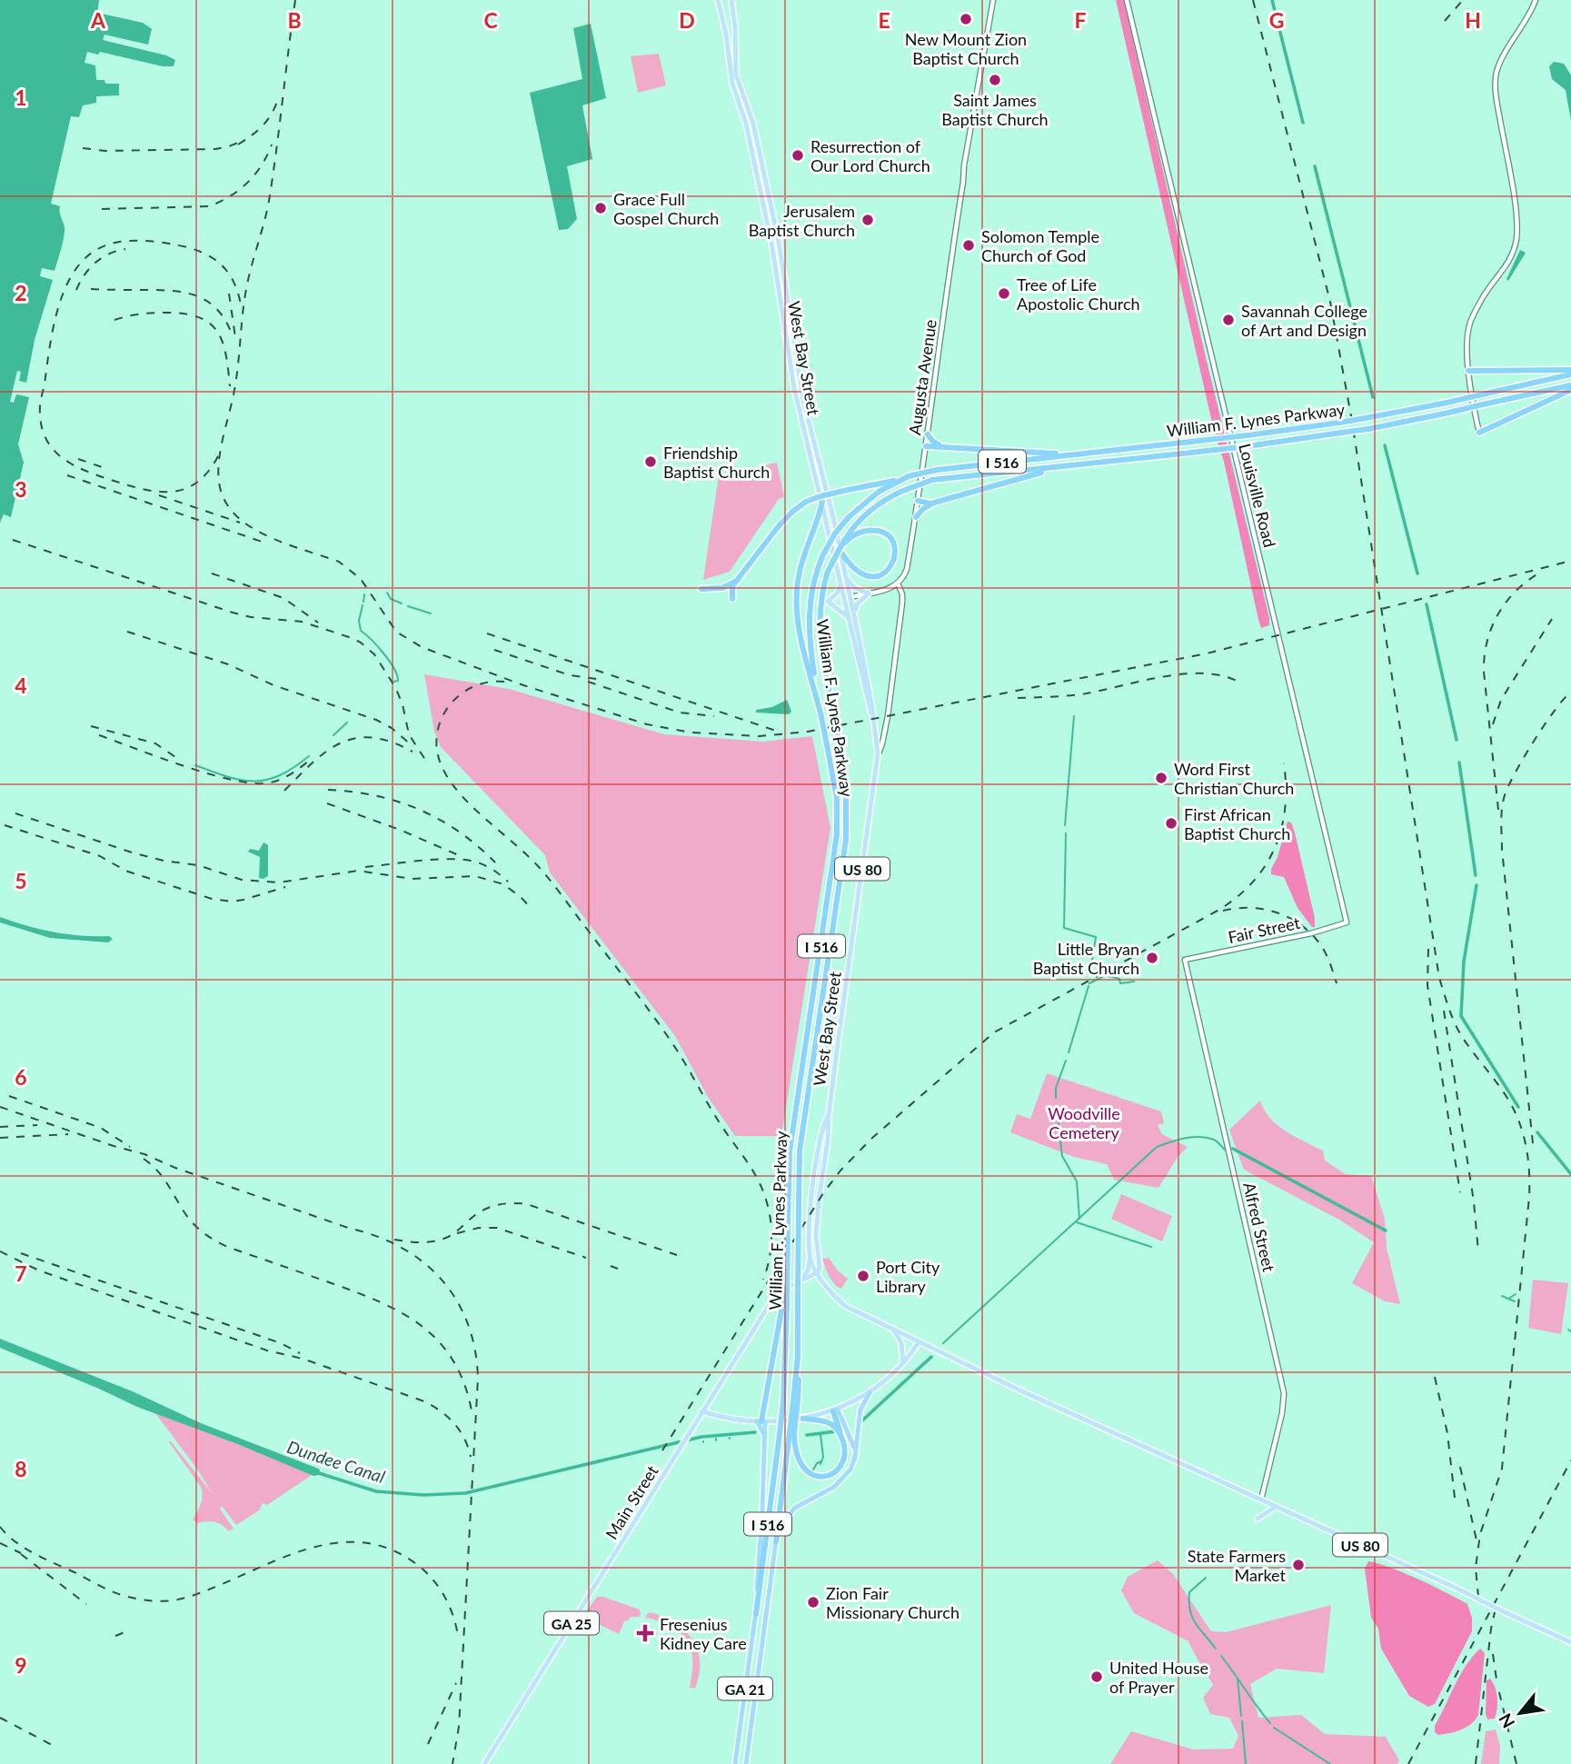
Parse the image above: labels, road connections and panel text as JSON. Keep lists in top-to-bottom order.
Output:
{
  "streets": {
    "highway": ["William F. Lynes Parkway", "I 516", "GA 21"],
    "main road": [
      "West Bay Street",
      "Augusta Avenue",
      "Louisville Road",
      "US 80",
      "Fair Street",
      "Alfred Street",
      "Main Street",
      "GA 25"
    ]
  },
  "crossings": [
    ["West Bay Street", "Augusta Avenue"],
    ["West Bay Street", "William F. Lynes Parkway"],
    ["West Bay Street", "US 80"],
    ["West Bay Street", "Main Street"],
    ["William F. Lynes Parkway", "GA 21"],
    ["Louisville Road", "Fair Street"],
    ["US 80", "Alfred Street"],
    ["US 80", "Main Street"],
    ["Fair Street", "Alfred Street"]
  ],
  "water": ["Dundee Canal"],
  "parks": ["Woodville Cemetery"],
  "places": {
    "other": [
      "New Mount Zion Baptist Church",
      "Saint James Baptist Church",
      "Resurrection of Our Lord Church",
      "Grace Full Gospel Church",
      "Jerusalem Baptist Church",
      "Solomon Temple Church of God",
      "Tree of Life Apostolic Church",
      "Savannah College of Art and Design",
      "Friendship Baptist Church",
      "Word First Christian Church",
      "First African Baptist Church",
      "Little Bryan Baptist Church",
      "Port City Library",
      "State Farmers Market",
      "Zion Fair Missionary Church",
      "United House of Prayer"
    ],
    "health": ["Fresenius Kidney Care"]
  },
  "north": "bottom left",
  "grid": {
    "columns": [
      "A",
      "B",
      "C",
      "D",
      "E",
      "F",
      "G",
      "H"
    ],
    "rows": [
      "1",
      "2",
      "3",
      "4",
      "5",
      "6",
      "7",
      "8",
      "9"
    ]
  }
}
